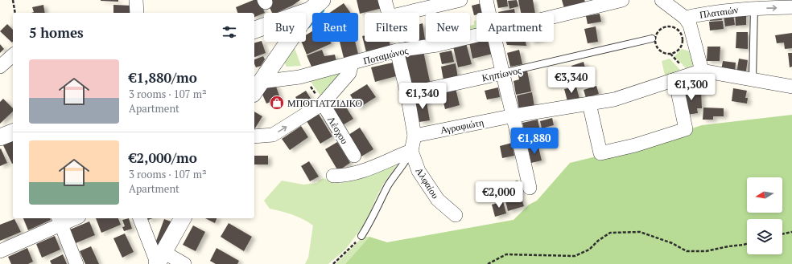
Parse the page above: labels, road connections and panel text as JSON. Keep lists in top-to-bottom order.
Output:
{
  "streets": {
    "street": [
      "Πλαταιών",
      "Ποταμώνος",
      "Κηπίωνος",
      "Αγραφιώτη",
      "Λέσχου",
      "Αλφαίου"
    ]
  },
  "one_way": ["Πλαταιών"],
  "places": {
    "shop": ["ΜΠΟΓΙΑΤΖΙΔΙΚΟ"]
  },
  "north": "left",
  "page": {
    "chip": [
      "Buy",
      "Rent",
      "Filters",
      "New",
      "Apartment"
    ],
    "heading": "5 homes",
    "list": [
      {
        "name": "€1,880/mo",
        "note": "3 rooms · 107 m² · Apartment"
      },
      {
        "name": "€2,000/mo",
        "note": "3 rooms · 107 m² · Apartment"
      }
    ],
    "price": [
      "€3,340",
      "€1,300",
      "€1,340",
      "€1,880",
      "€2,000"
    ]
  }
}
